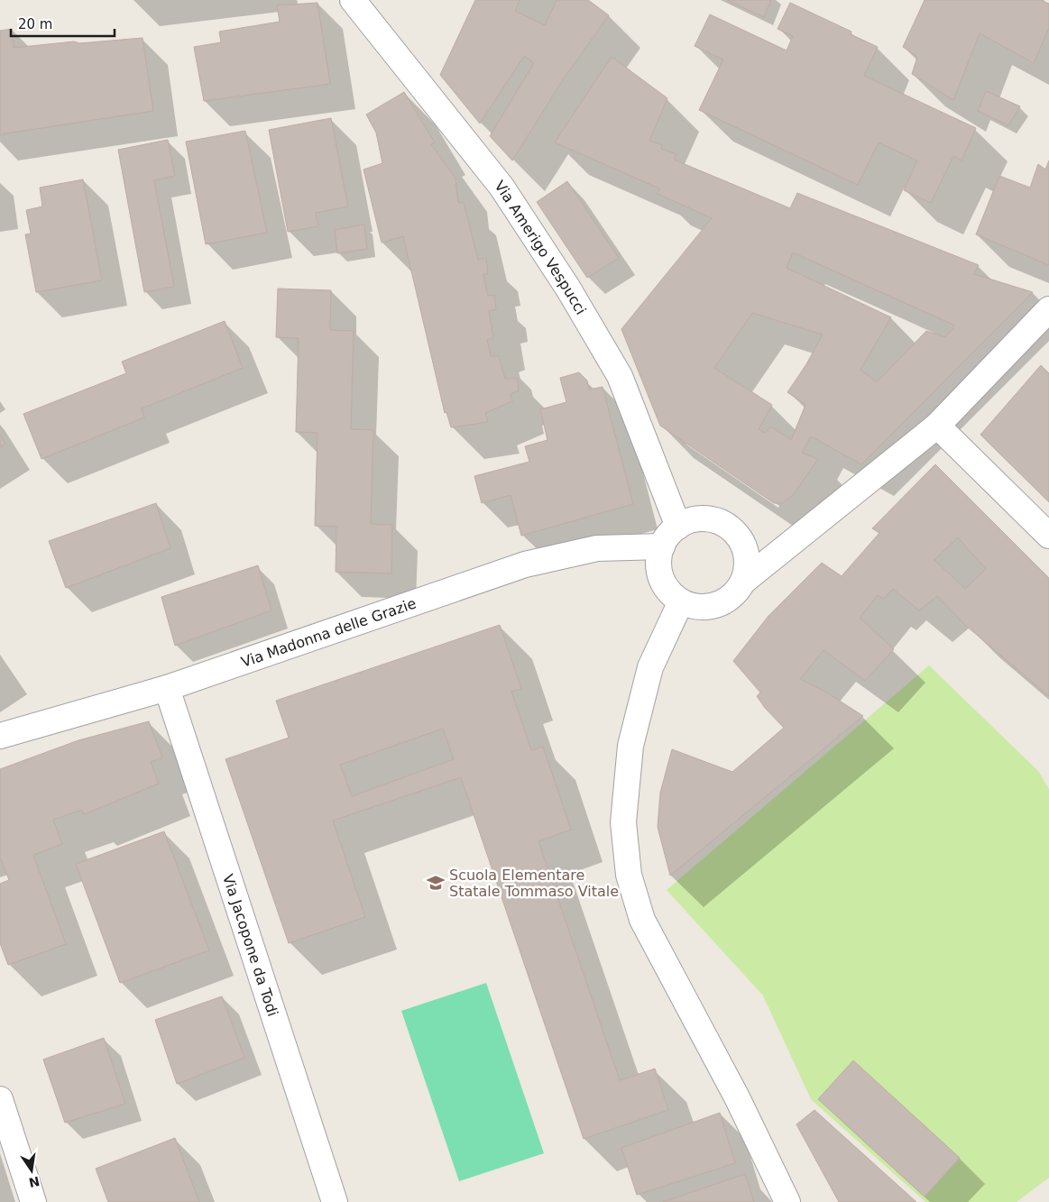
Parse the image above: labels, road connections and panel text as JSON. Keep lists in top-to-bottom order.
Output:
{
  "streets": {
    "street": ["Via Amerigo Vespucci", "Via Madonna delle Grazie", "Via Jacopone da Todi"]
  },
  "crossings": [
    ["Via Amerigo Vespucci", "Via Madonna delle Grazie"],
    ["Via Madonna delle Grazie", "Via Jacopone da Todi"]
  ],
  "places": {
    "school or university": ["Scuola Elementare Statale Tommaso Vitale"]
  },
  "scale_bar": "20 m",
  "north": "bottom"
}
